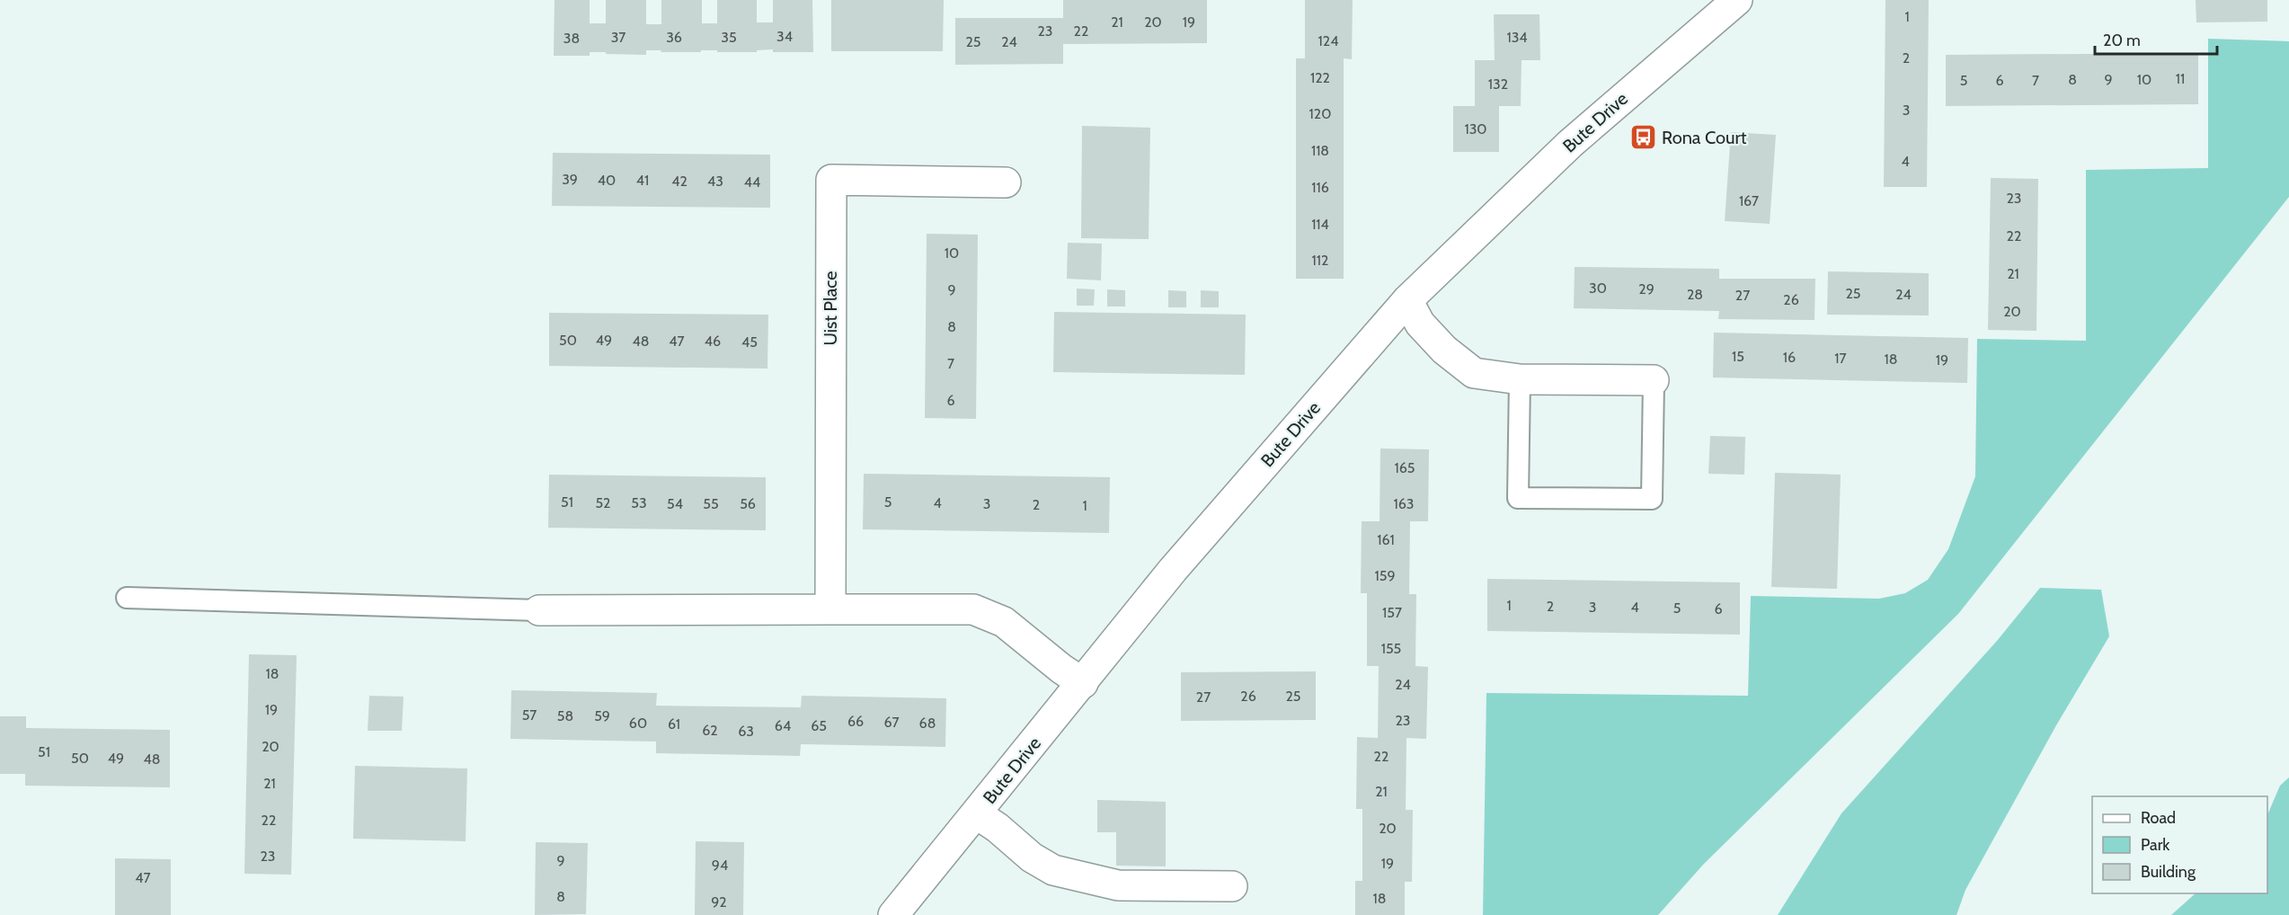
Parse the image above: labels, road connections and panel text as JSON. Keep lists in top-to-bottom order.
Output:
{
  "streets": {
    "street": ["Bute Drive", "Uist Place"]
  },
  "places": {
    "bus stop": ["Rona Court"]
  },
  "house_numbers": [
    "1",
    "21",
    "20",
    "19",
    "23",
    "22",
    "34",
    "37",
    "36",
    "35",
    "134",
    "38",
    "124",
    "25",
    "24",
    "2",
    "122",
    "11",
    "8",
    "9",
    "10",
    "5",
    "6",
    "7",
    "132",
    "3",
    "120",
    "130",
    "118",
    "4",
    "39",
    "40",
    "41",
    "42",
    "43",
    "44",
    "116",
    "23",
    "167",
    "114",
    "22",
    "10",
    "112",
    "21",
    "30",
    "29",
    "9",
    "25",
    "28",
    "24",
    "27",
    "26",
    "20",
    "8",
    "50",
    "49",
    "48",
    "47",
    "46",
    "45",
    "15",
    "16",
    "17",
    "18",
    "19",
    "7",
    "6",
    "165",
    "51",
    "5",
    "52",
    "53",
    "4",
    "54",
    "55",
    "56",
    "3",
    "163",
    "2",
    "1",
    "161",
    "159",
    "1",
    "2",
    "3",
    "4",
    "5",
    "6",
    "157",
    "155",
    "18",
    "24",
    "26",
    "25",
    "27",
    "19",
    "57",
    "58",
    "59",
    "23",
    "66",
    "67",
    "60",
    "68",
    "61",
    "64",
    "65",
    "62",
    "63",
    "20",
    "51",
    "22",
    "50",
    "49",
    "48",
    "21",
    "21",
    "22",
    "20",
    "23",
    "9",
    "19",
    "94",
    "47",
    "8",
    "18",
    "92"
  ],
  "legend": ["Road", "Park", "Building"],
  "scale_bar": "20 m"
}
